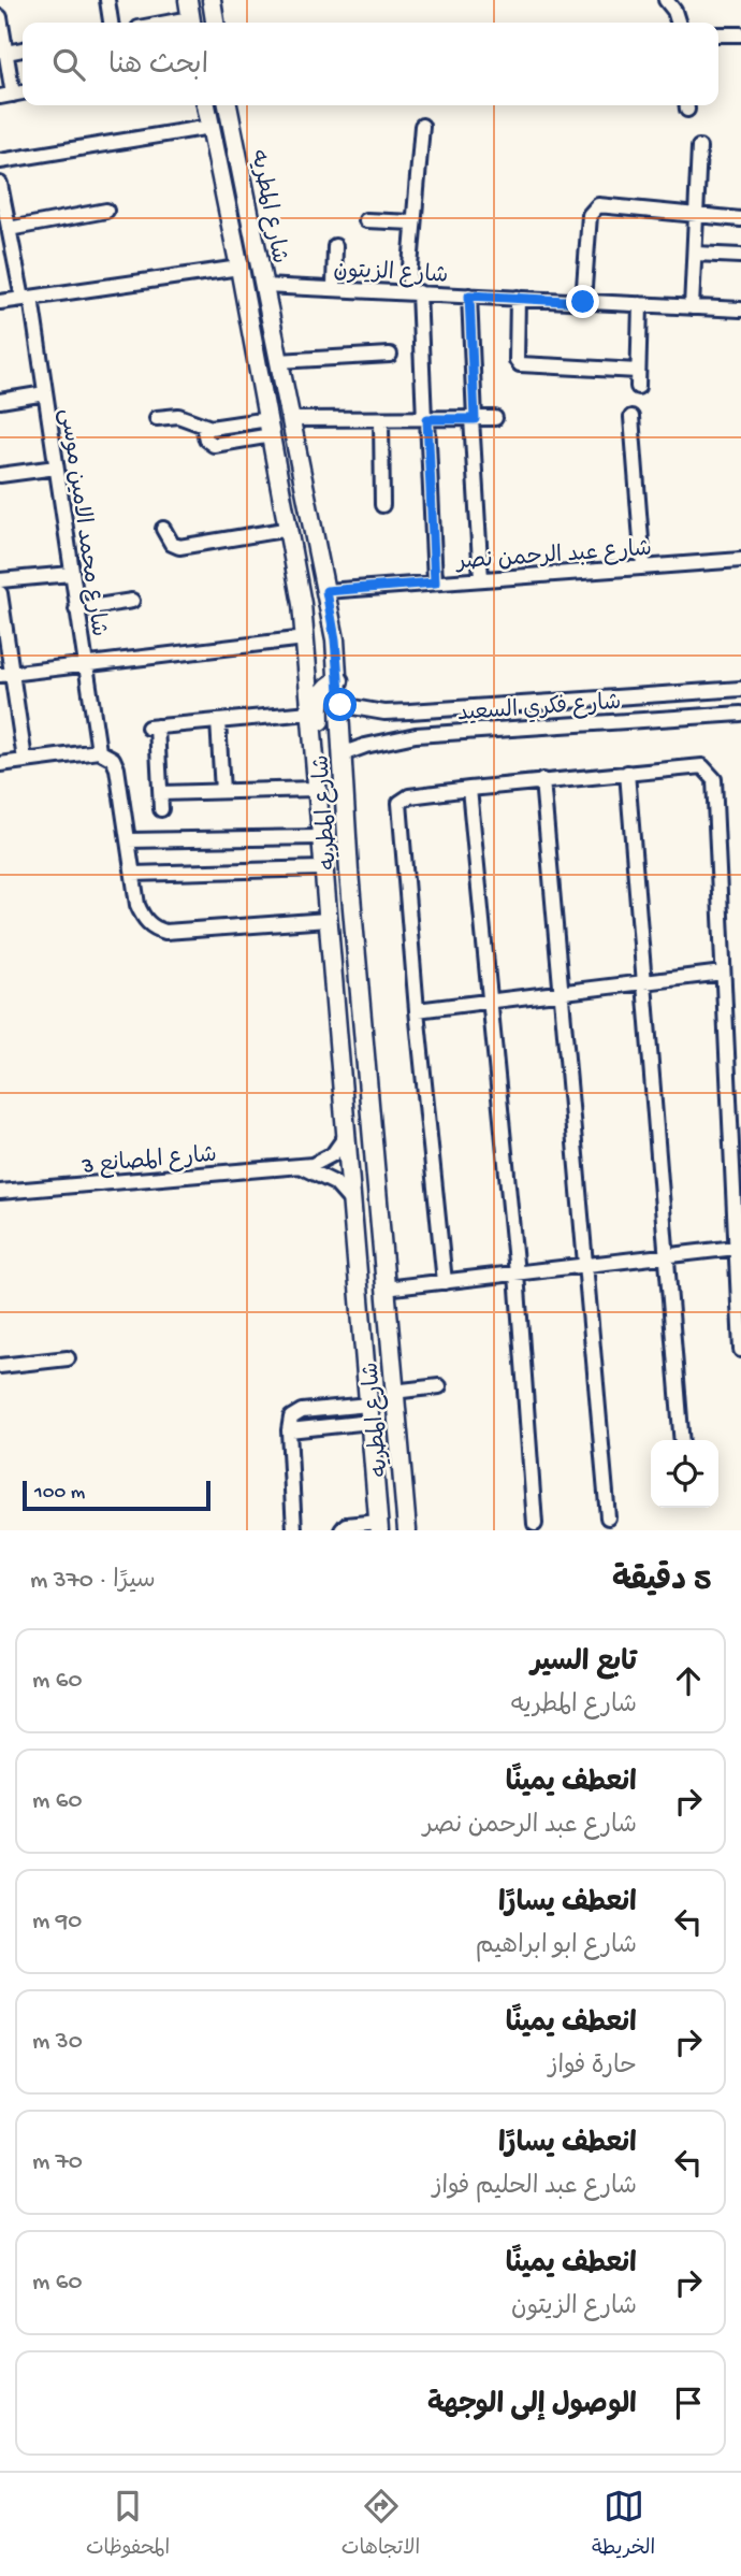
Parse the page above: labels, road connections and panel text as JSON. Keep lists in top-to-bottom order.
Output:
{
  "streets": {
    "main road": ["شارع المطريه"],
    "street": [
      "شارع الزيتون",
      "شارع محمد الامين موسى",
      "شارع عبد الرحمن نصر",
      "شارع فكري السعيد",
      "شارع المصانع 3"
    ]
  },
  "crossings": [
    ["شارع المطريه", "شارع الزيتون"],
    ["شارع المطريه", "شارع عبد الرحمن نصر"],
    ["شارع المطريه", "شارع فكري السعيد"],
    ["شارع المطريه", "شارع المصانع 3"]
  ],
  "scale_bar": "100 m",
  "page": {
    "search": "ابحث هنا",
    "scale": "100 m",
    "heading": ["5 دقيقة", "سيرًا · 370 m"],
    "list": [
      ["تابع السير", "شارع المطريه", "60 m"],
      ["انعطف يمينًا", "شارع عبد الرحمن نصر", "60 m"],
      ["انعطف يسارًا", "شارع ابو ابراهيم", "90 m"],
      ["انعطف يمينًا", "حارة فواز", "30 m"],
      ["انعطف يسارًا", "شارع عبد الحليم فواز", "70 m"],
      ["انعطف يمينًا", "شارع الزيتون", "60 m"],
      "الوصول إلى الوجهة"
    ],
    "nav": ["الخريطة", "الاتجاهات", "المحفوظات"]
  }
}
